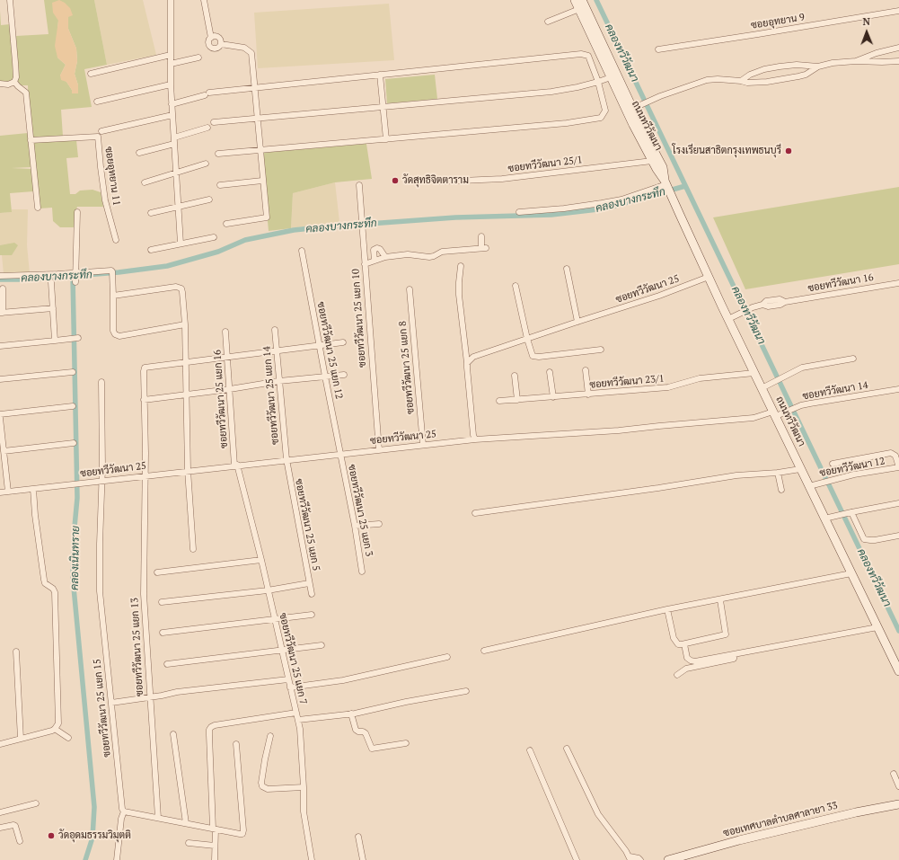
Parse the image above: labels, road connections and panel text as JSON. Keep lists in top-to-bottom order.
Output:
{
  "streets": {
    "main road": ["ถนนทวีวัฒนา", "ซอยเทศบาลตำบลศาลายา 33"],
    "street": [
      "ซอยอุทยาน 9",
      "ซอยทวีวัฒนา 25/1",
      "ซอยอุทยาน 11",
      "ซอยทวีวัฒนา 16",
      "ซอยทวีวัฒนา 25",
      "ซอยทวีวัฒนา 25 แยก 10",
      "ซอยทวีวัฒนา 25 แยก 12",
      "ซอยทวีวัฒนา 25 แยก 8",
      "ซอยทวีวัฒนา 23/1",
      "ซอยทวีวัฒนา 14",
      "ซอยทวีวัฒนา 25 แยก 14",
      "ซอยทวีวัฒนา 25 แยก 16",
      "ซอยทวีวัฒนา 12",
      "ซอยทวีวัฒนา 25 แยก 3",
      "ซอยทวีวัฒนา 25 แยก 5",
      "ซอยทวีวัฒนา 25 แยก 13",
      "ซอยทวีวัฒนา 25 แยก 7",
      "ซอยทวีวัฒนา 25 แยก 15"
    ]
  },
  "crossings": [
    ["ถนนทวีวัฒนา", "ซอยทวีวัฒนา 25/1"],
    ["ถนนทวีวัฒนา", "ซอยทวีวัฒนา 16"],
    ["ถนนทวีวัฒนา", "ซอยทวีวัฒนา 25"],
    ["ถนนทวีวัฒนา", "ซอยทวีวัฒนา 23/1"],
    ["ถนนทวีวัฒนา", "ซอยทวีวัฒนา 14"],
    ["ถนนทวีวัฒนา", "ซอยทวีวัฒนา 12"],
    ["ซอยทวีวัฒนา 25", "ซอยทวีวัฒนา 25 แยก 10"],
    ["ซอยทวีวัฒนา 25", "ซอยทวีวัฒนา 25 แยก 12"],
    ["ซอยทวีวัฒนา 25", "ซอยทวีวัฒนา 25 แยก 8"],
    ["ซอยทวีวัฒนา 25", "ซอยทวีวัฒนา 14"],
    ["ซอยทวีวัฒนา 25", "ซอยทวีวัฒนา 25 แยก 14"],
    ["ซอยทวีวัฒนา 25", "ซอยทวีวัฒนา 25 แยก 16"],
    ["ซอยทวีวัฒนา 25", "ซอยทวีวัฒนา 25 แยก 3"],
    ["ซอยทวีวัฒนา 25", "ซอยทวีวัฒนา 25 แยก 5"],
    ["ซอยทวีวัฒนา 25", "ซอยทวีวัฒนา 25 แยก 13"],
    ["ซอยทวีวัฒนา 25", "ซอยทวีวัฒนา 25 แยก 7"],
    ["ซอยทวีวัฒนา 25", "ซอยทวีวัฒนา 25 แยก 15"],
    ["ซอยทวีวัฒนา 25 แยก 12", "ซอยทวีวัฒนา 25 แยก 3"],
    ["ซอยทวีวัฒนา 25 แยก 14", "ซอยทวีวัฒนา 25 แยก 5"],
    ["ซอยทวีวัฒนา 25 แยก 16", "ซอยทวีวัฒนา 25 แยก 7"]
  ],
  "water": ["คลองทวีวัฒนา", "คลองบางกระทึก", "คลองเนินทราย"],
  "places": ["โรงเรียนสาธิตกรุงเทพธนบุรี", "วัดสุทธิจิตตาราม", "วัดอุดมธรรมวิมุตติ"],
  "north": "top"
}
